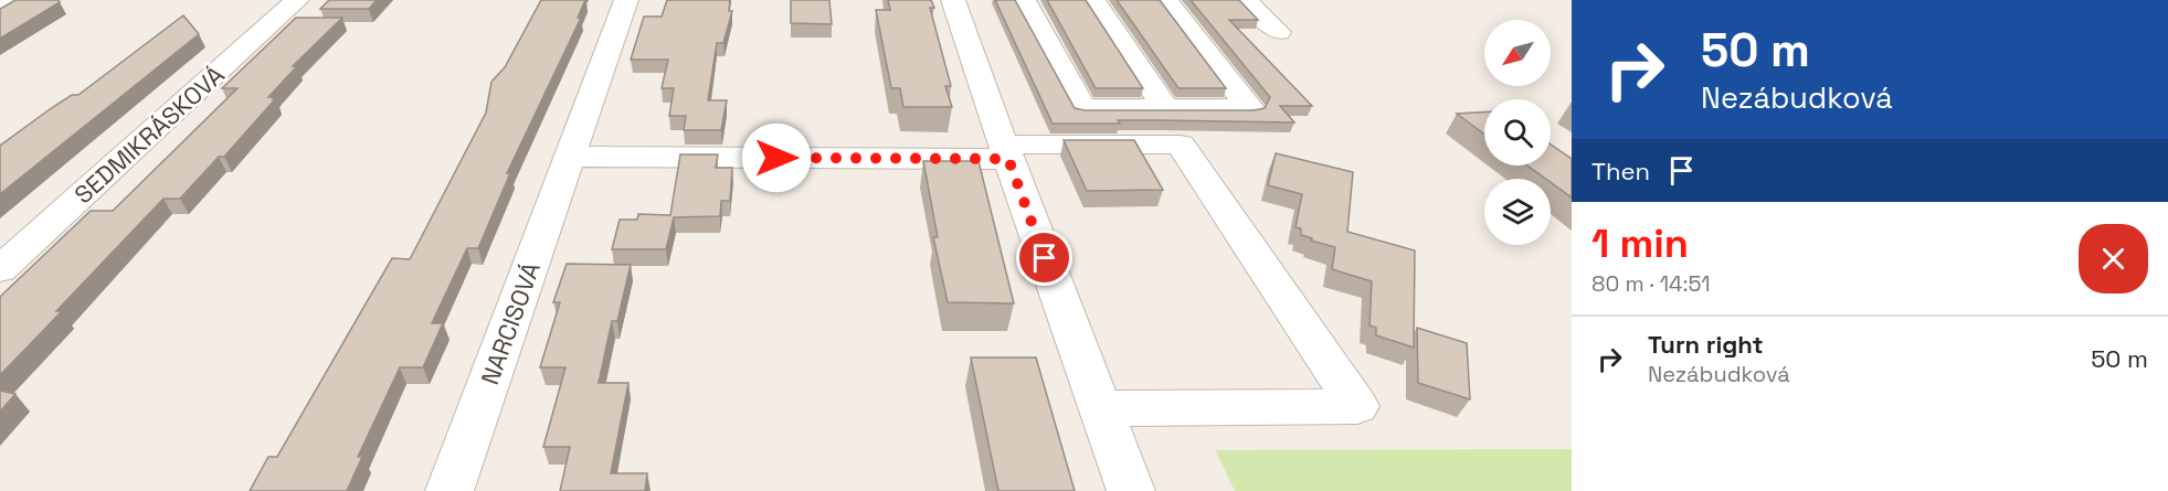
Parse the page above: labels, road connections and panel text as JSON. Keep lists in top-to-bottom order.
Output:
{
  "streets": {
    "street": ["SEDMIKRÁSKOVÁ", "NARCISOVÁ"]
  },
  "north": "bottom left",
  "page": {
    "turn": ["50 m", "Nezábudková"],
    "then": "Then",
    "heading": ["1 min", "80 m · 14:51"],
    "list": [
      {
        "name": "Turn right",
        "note": "Nezábudková",
        "value": "50 m"
      }
    ]
  }
}
